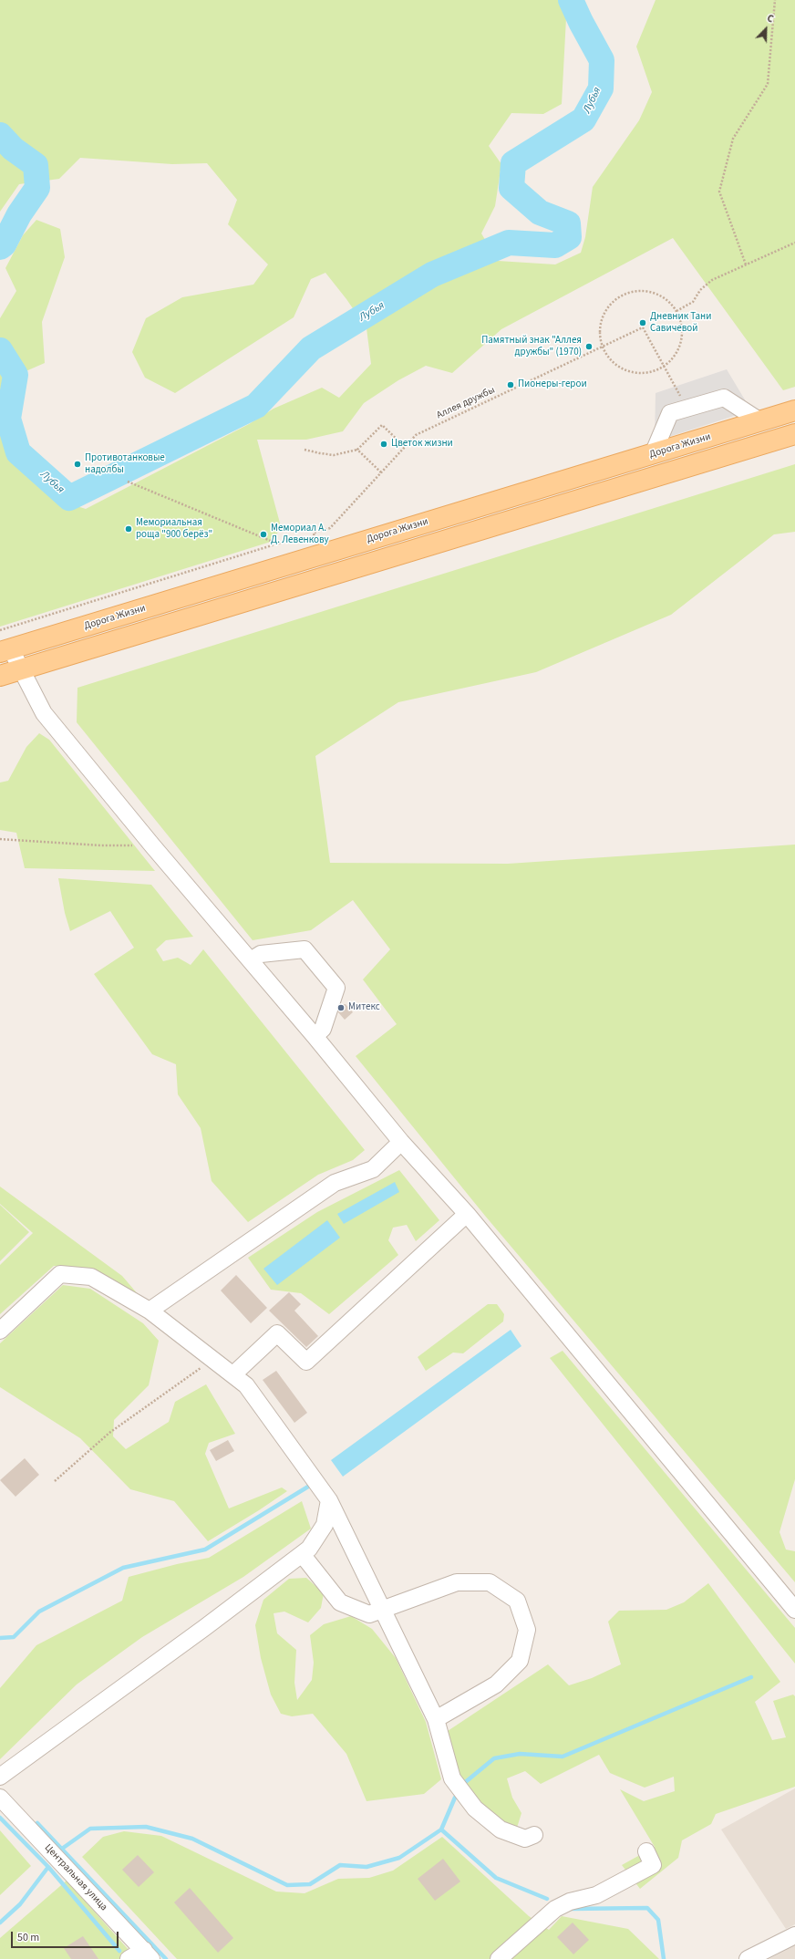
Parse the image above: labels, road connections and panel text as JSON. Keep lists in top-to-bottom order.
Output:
{
  "streets": {
    "main road": ["Дорога Жизни"],
    "street": ["Центральная улица"],
    "path": ["Аллея дружбы"]
  },
  "water": ["Лубья"],
  "places": [
    "Дневник Тани Савичевой",
    "Памятный знак \"Аллея дружбы\" (1970)",
    "Пионеры-герои",
    "Цветок жизни",
    "Противотанковые надолбы",
    "Мемориальная роща \"900 берёз\"",
    "Мемориал А. Д. Левенкову",
    "Митекс"
  ],
  "scale_bar": "50 m",
  "north": "top right"
}
